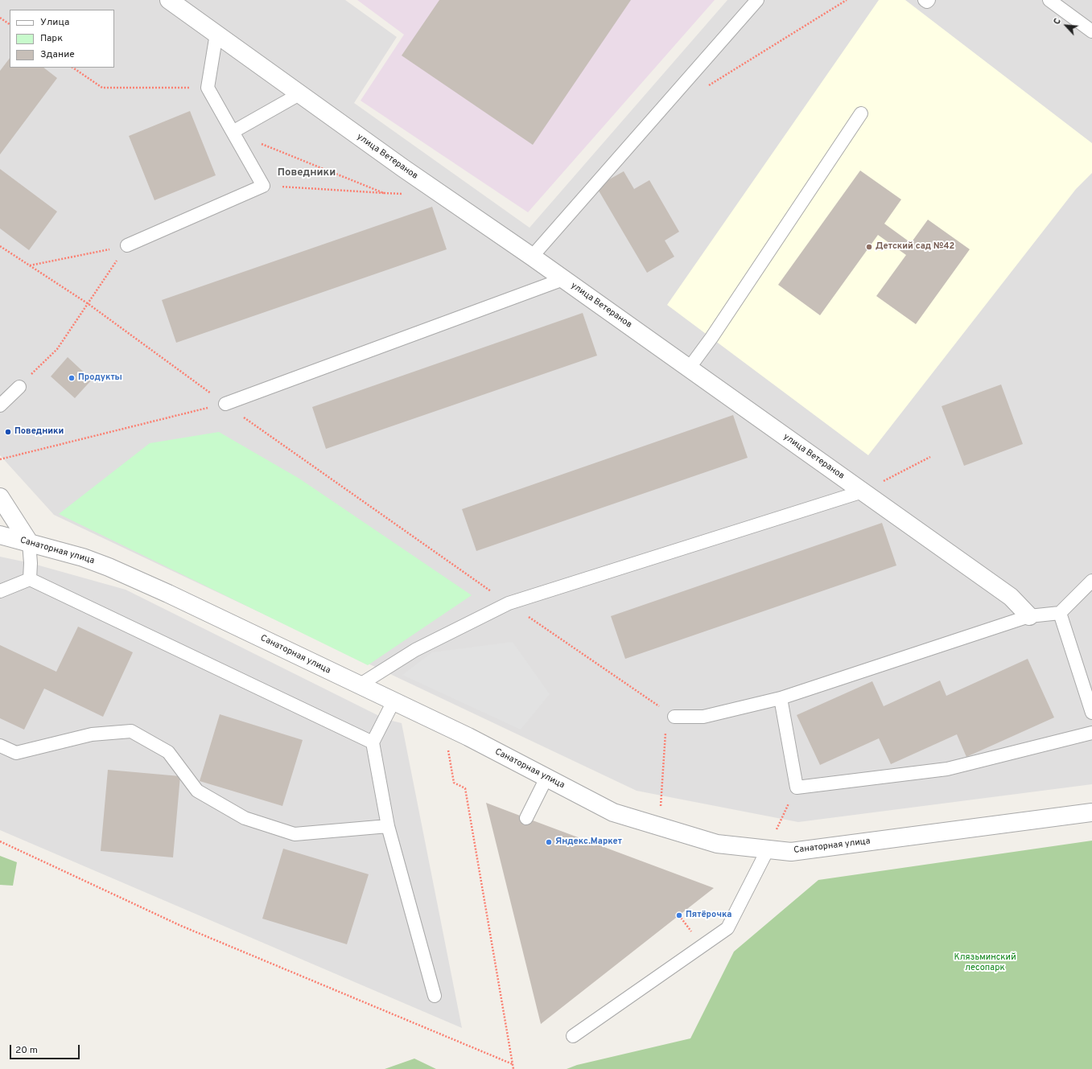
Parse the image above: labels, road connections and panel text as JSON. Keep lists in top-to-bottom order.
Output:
{
  "streets": {
    "street": ["улица Ветеранов", "Санаторная улица"]
  },
  "districts": ["Поведники"],
  "parks": ["Клязьминский лесопарк"],
  "places": [
    "Детский сад №42",
    "Продукты",
    "Поведники",
    "Яндекс.Маркет",
    "Пятёрочка"
  ],
  "legend": ["Улица", "Парк", "Здание"],
  "scale_bar": "20 m",
  "north": "top left"
}
